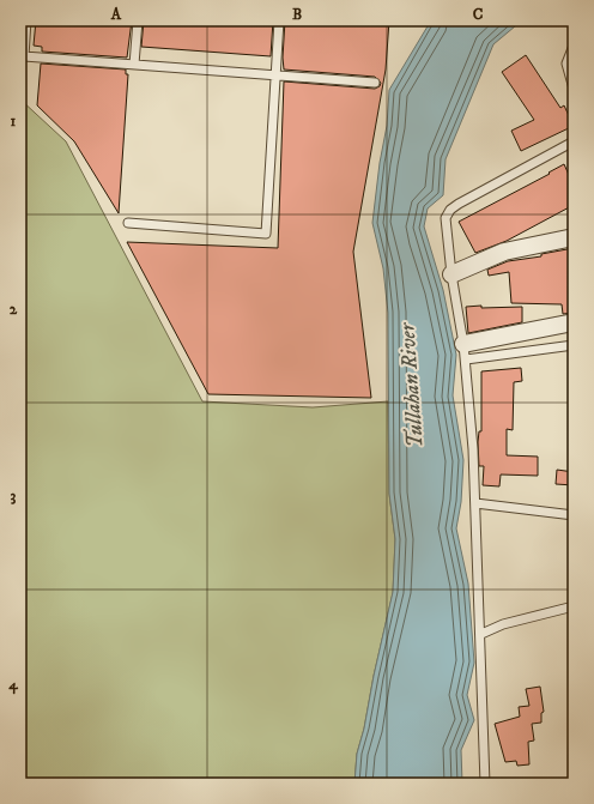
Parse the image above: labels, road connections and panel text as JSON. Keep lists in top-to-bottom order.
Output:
{
  "water": ["Tullahan River"],
  "grid": {
    "columns": ["A", "B", "C"],
    "rows": [
      "1",
      "2",
      "3",
      "4"
    ]
  }
}
